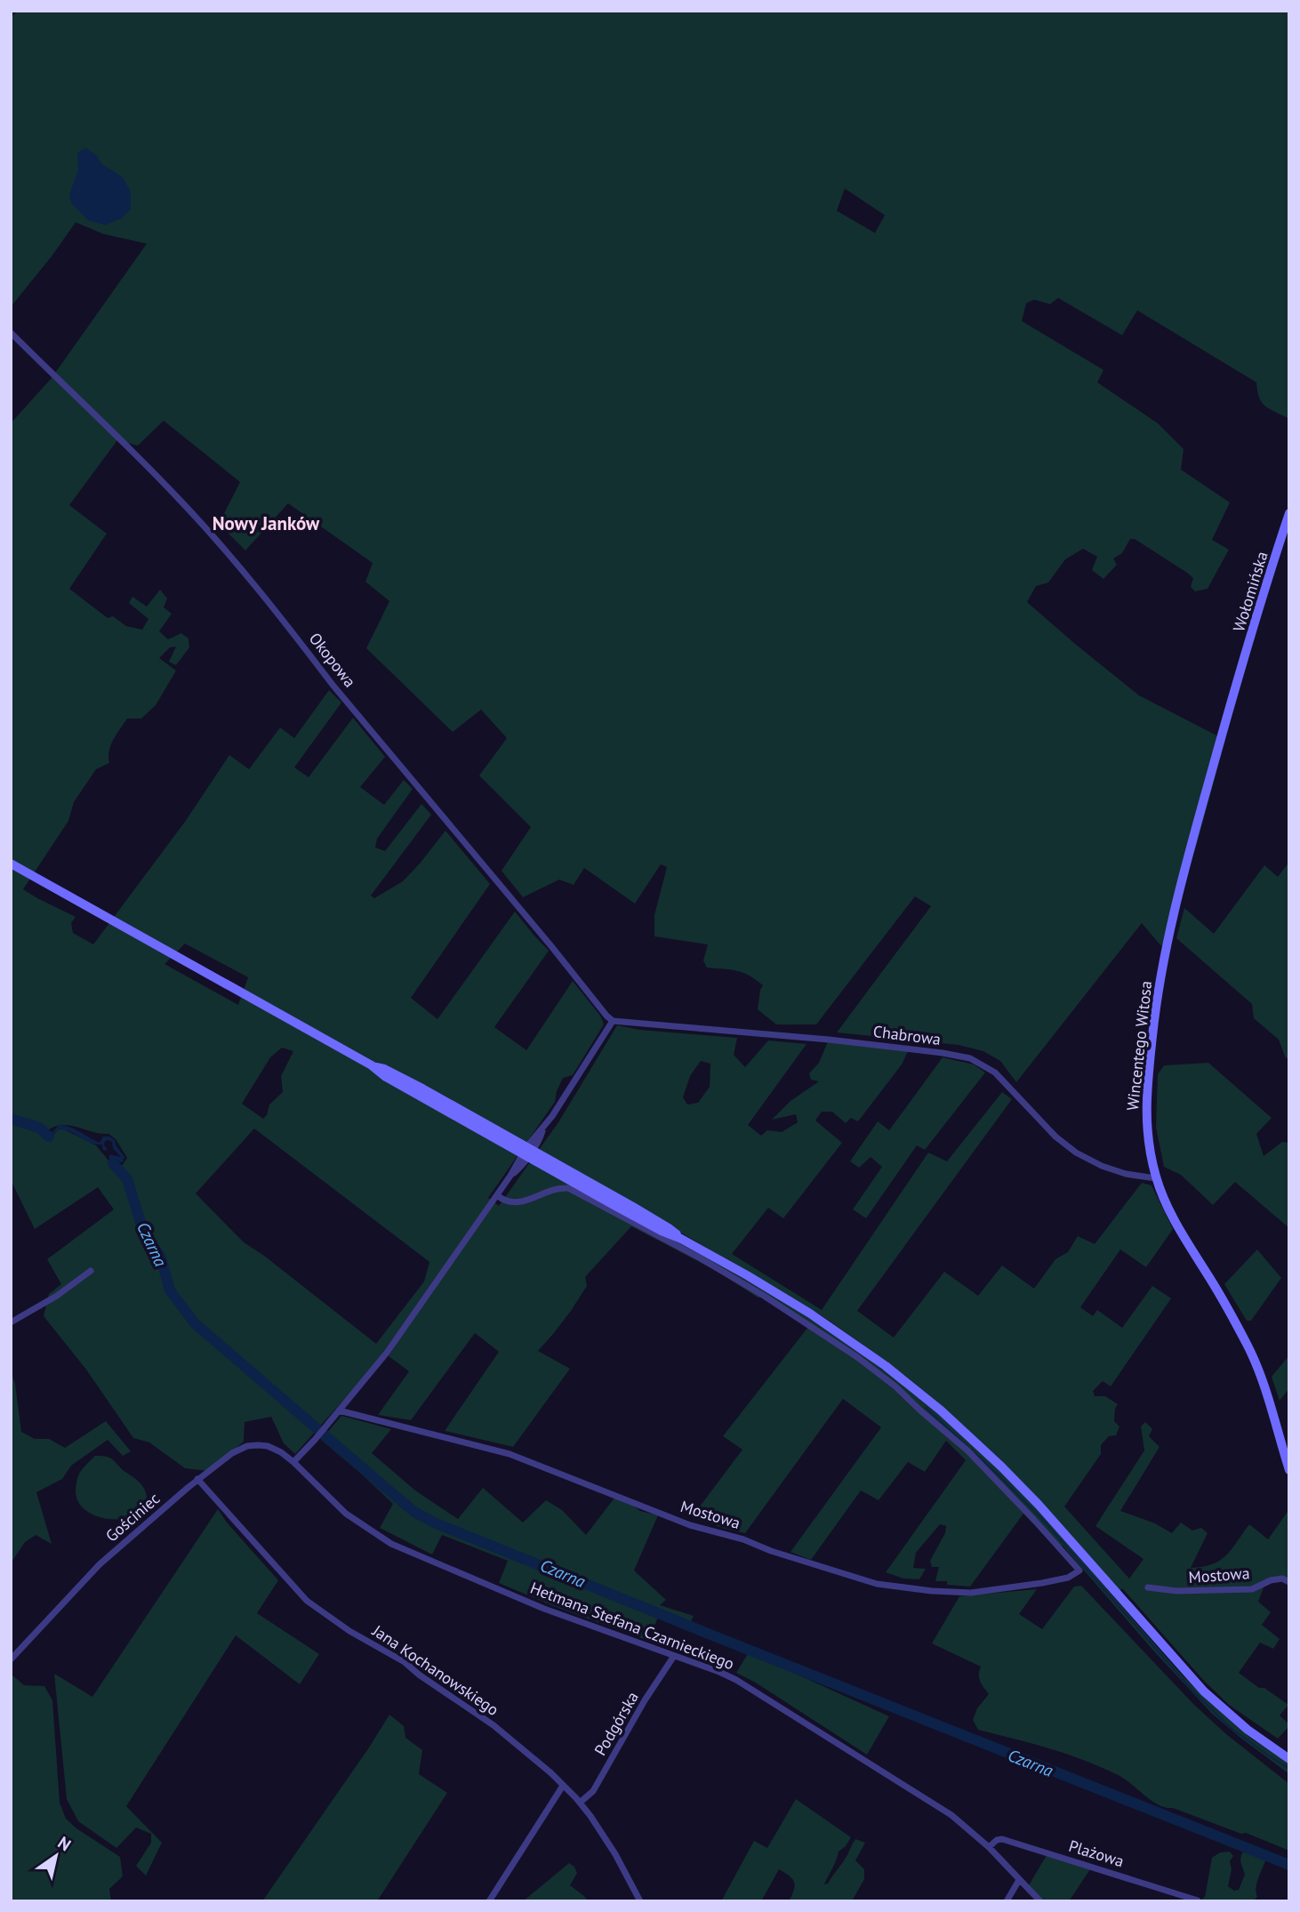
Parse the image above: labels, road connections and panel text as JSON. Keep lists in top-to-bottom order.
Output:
{
  "streets": {
    "main road": ["Wołomińska", "Wincentego Witosa"],
    "street": [
      "Okopowa",
      "Chabrowa",
      "Mostowa",
      "Gościniec",
      "Hetmana Stefana Czarnieckiego",
      "Jana Kochanowskiego",
      "Podgórska",
      "Plażowa"
    ]
  },
  "crossings": [
    ["Wołomińska", "Wincentego Witosa"],
    ["Okopowa", "Chabrowa"],
    ["Chabrowa", "Wincentego Witosa"],
    ["Gościniec", "Hetmana Stefana Czarnieckiego"],
    ["Gościniec", "Jana Kochanowskiego"],
    ["Hetmana Stefana Czarnieckiego", "Podgórska"],
    ["Hetmana Stefana Czarnieckiego", "Plażowa"],
    ["Jana Kochanowskiego", "Podgórska"]
  ],
  "districts": ["Nowy Janków"],
  "water": ["Czarna"],
  "north": "top right"
}
